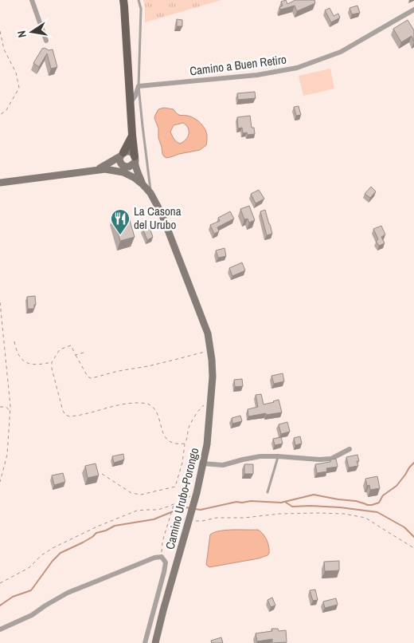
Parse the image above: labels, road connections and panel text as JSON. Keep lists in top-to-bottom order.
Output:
{
  "streets": {
    "main road": ["Camino Urubo-Porongo"],
    "street": ["Camino a Buen Retiro"]
  },
  "places": {
    "restaurant": ["La Casona del Urubo"]
  },
  "north": "left"
}
